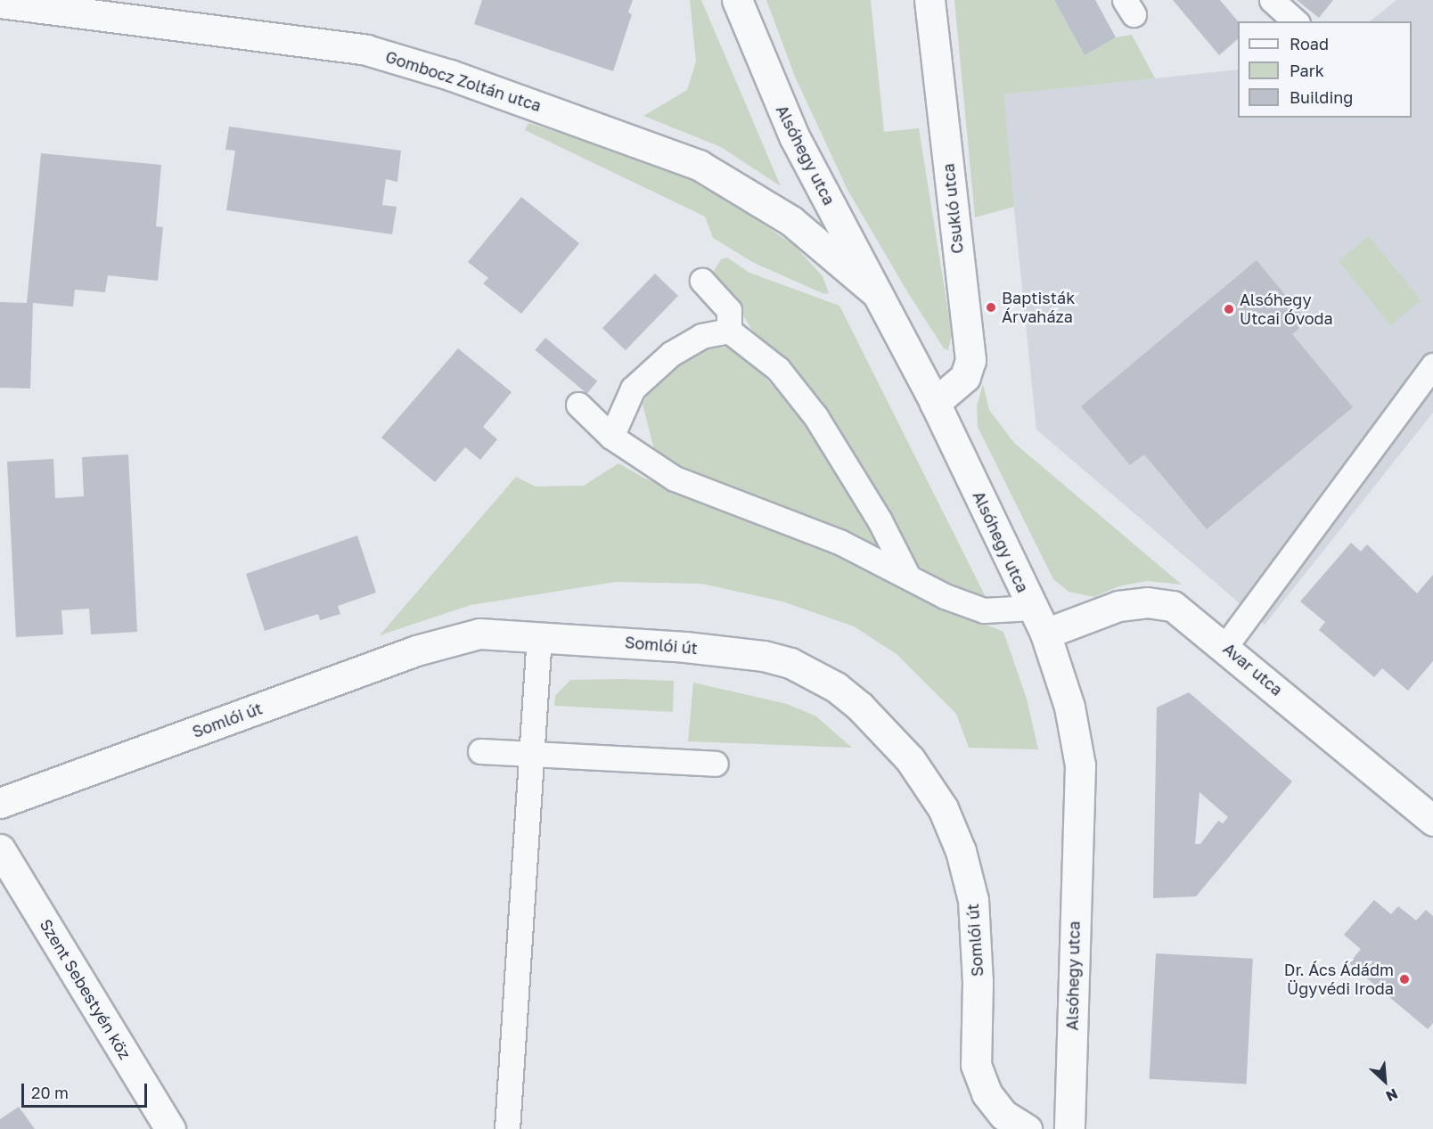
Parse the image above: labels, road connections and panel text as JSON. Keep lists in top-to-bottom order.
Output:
{
  "streets": {
    "street": [
      "Gombocz Zoltán utca",
      "Alsóhegy utca",
      "Csukló utca",
      "Somlói út",
      "Avar utca",
      "Szent Sebestyén köz"
    ]
  },
  "crossings": [
    ["Gombocz Zoltán utca", "Alsóhegy utca"],
    ["Alsóhegy utca", "Csukló utca"],
    ["Alsóhegy utca", "Avar utca"]
  ],
  "places": ["Baptisták Árvaháza", "Alsóhegy Utcai Óvoda", "Dr. Ács Ádádm Ügyvédi Iroda"],
  "legend": ["Road", "Park", "Building"],
  "scale_bar": "20 m",
  "north": "bottom right"
}
